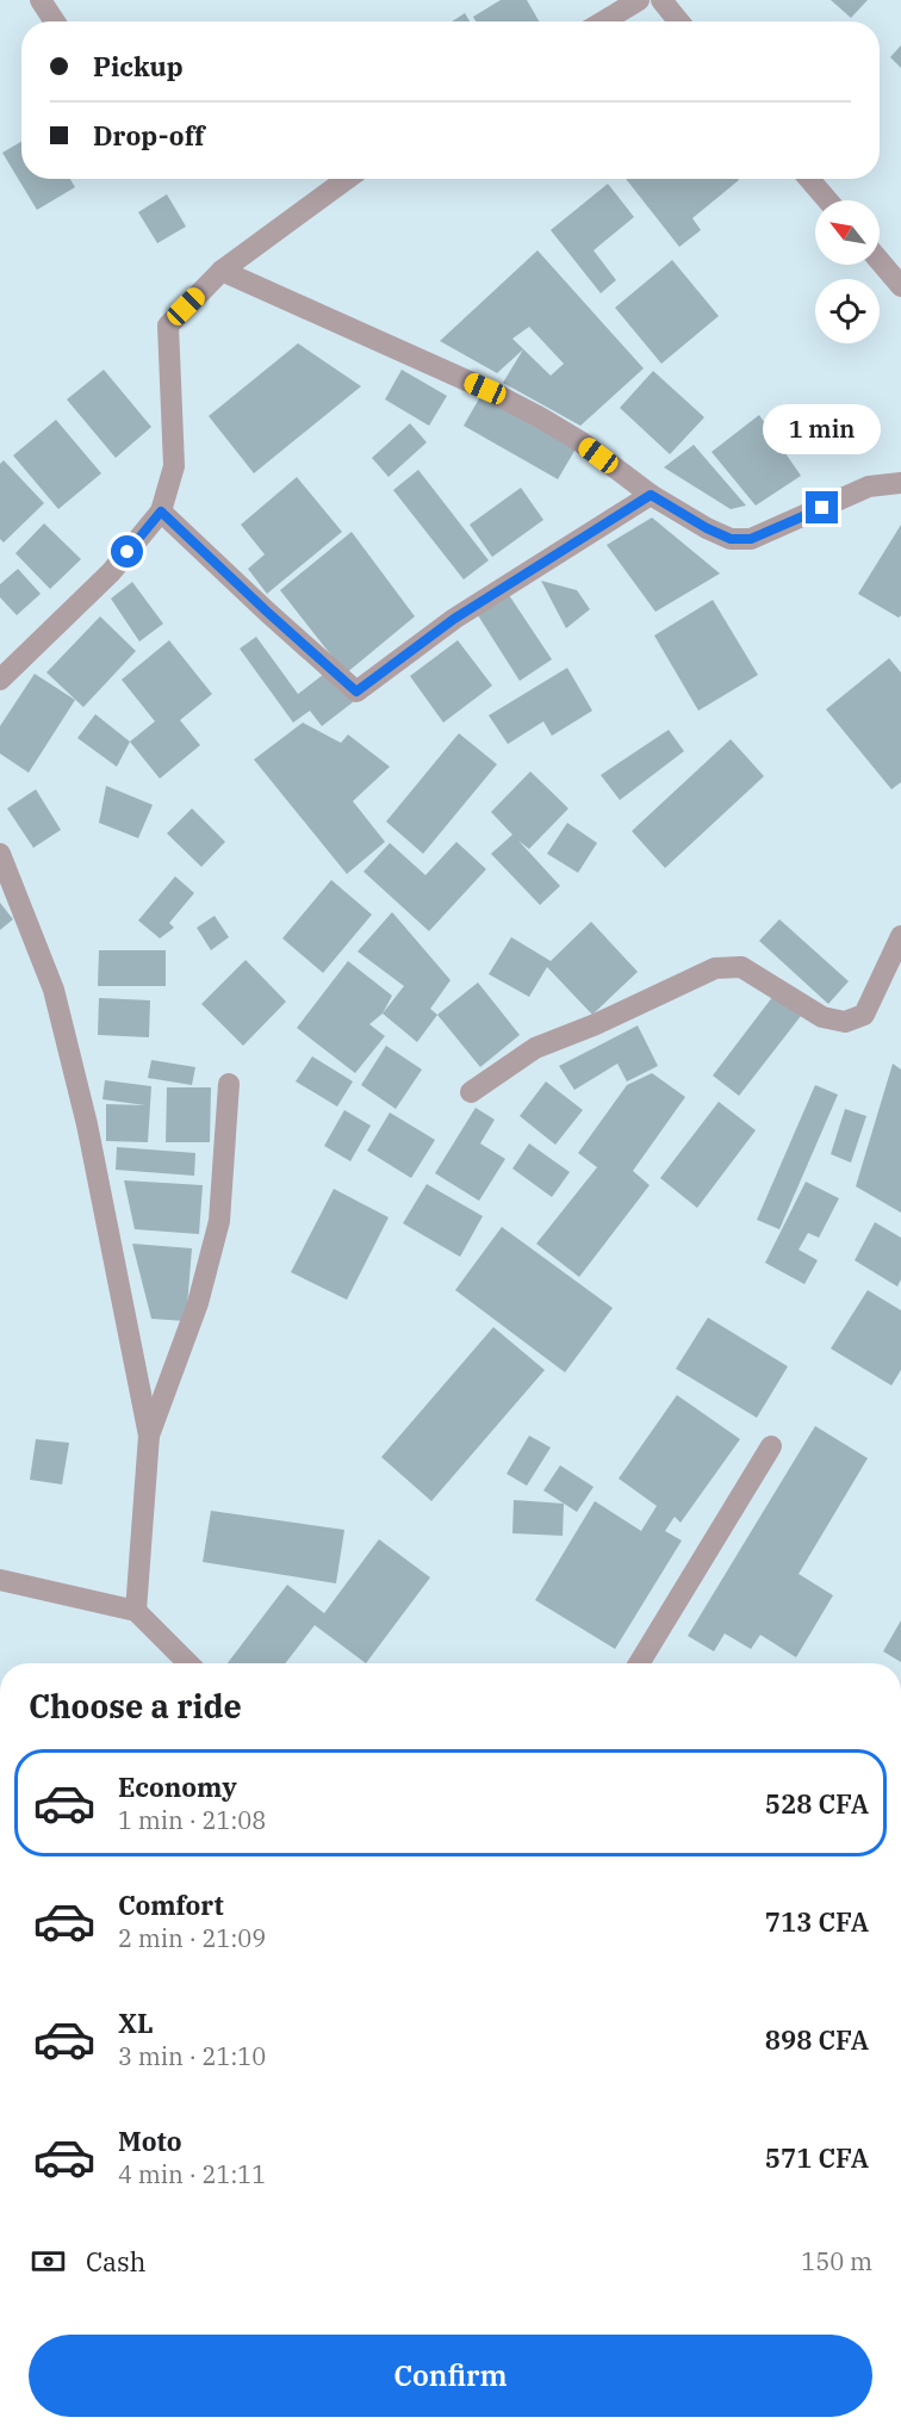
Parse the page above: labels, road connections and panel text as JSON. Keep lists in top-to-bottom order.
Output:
{
  "north": "top left",
  "page": {
    "banner": ["Pickup", "Drop-off"],
    "bubble": "1 min",
    "heading": "Choose a ride",
    "list": [
      {
        "name": "Economy",
        "note": "1 min · 21:08",
        "value": "528 CFA"
      },
      {
        "name": "Comfort",
        "note": "2 min · 21:09",
        "value": "713 CFA"
      },
      {
        "name": "XL",
        "note": "3 min · 21:10",
        "value": "898 CFA"
      },
      {
        "name": "Moto",
        "note": "4 min · 21:11",
        "value": "571 CFA"
      }
    ],
    "pay": ["Cash", "150 m"],
    "buttons": "Confirm"
  }
}
